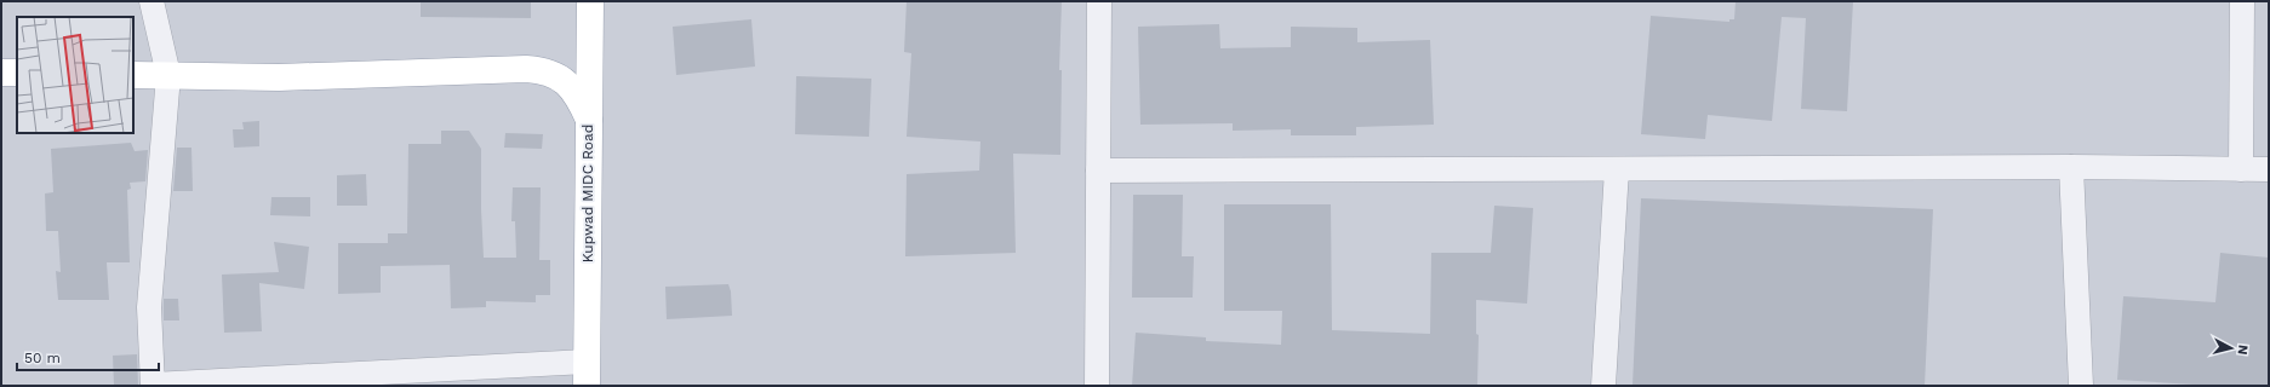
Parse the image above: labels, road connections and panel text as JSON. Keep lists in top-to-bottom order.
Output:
{
  "streets": {
    "main road": ["Kupwad MIDC Road"]
  },
  "scale_bar": "50 m",
  "north": "right"
}
